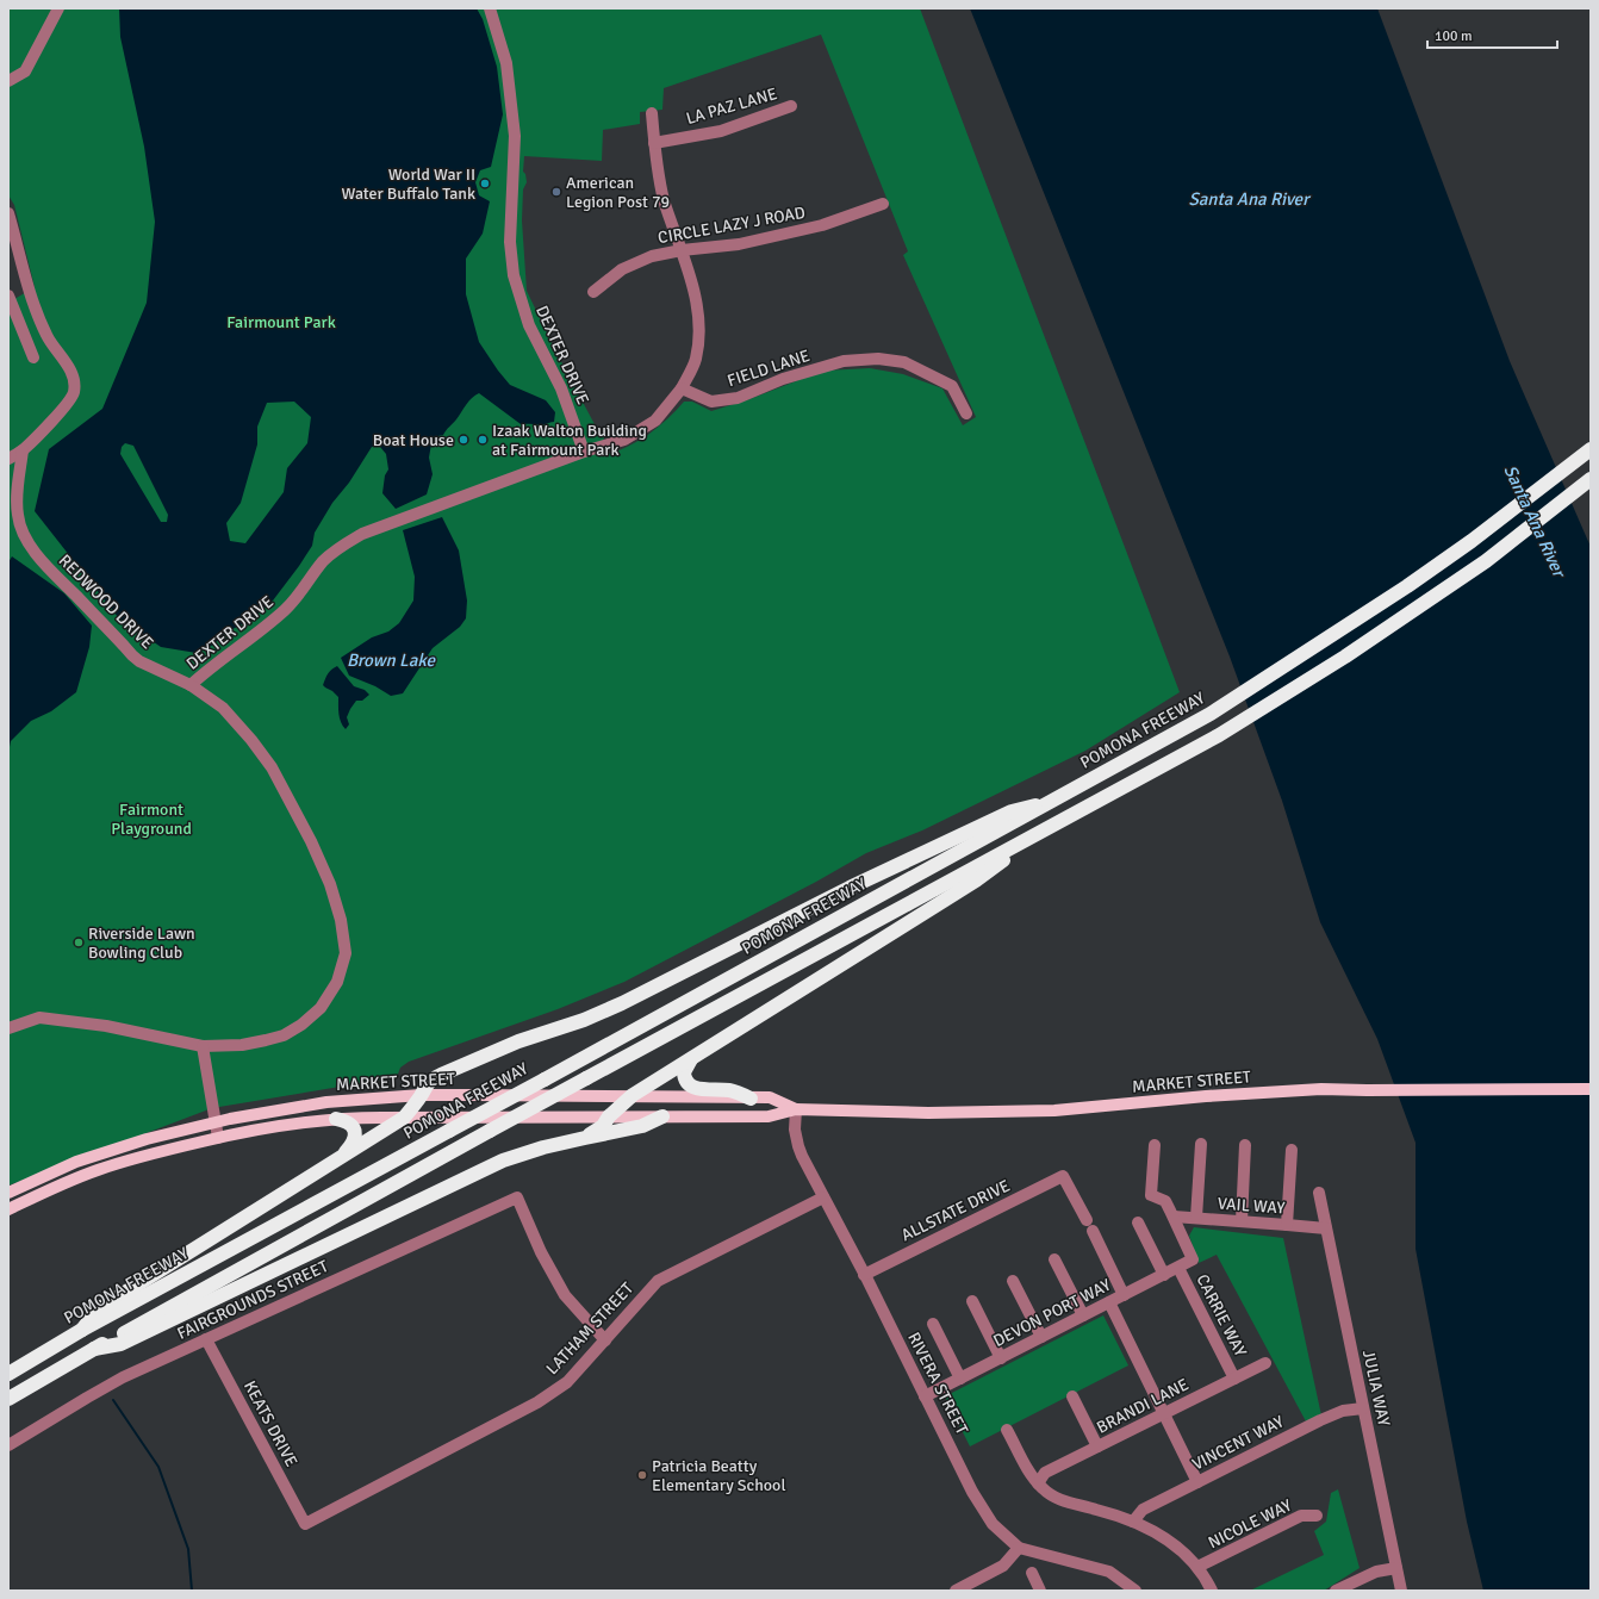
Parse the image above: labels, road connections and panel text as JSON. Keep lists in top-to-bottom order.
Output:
{
  "streets": {
    "highway": ["POMONA FREEWAY"],
    "main road": ["MARKET STREET"],
    "street": [
      "LA PAZ LANE",
      "CIRCLE LAZY J ROAD",
      "DEXTER DRIVE",
      "FIELD LANE",
      "REDWOOD DRIVE",
      "VAIL WAY",
      "ALLSTATE DRIVE",
      "FAIRGROUNDS STREET",
      "DEVON PORT WAY",
      "CARRIE WAY",
      "LATHAM STREET",
      "RIVERA STREET",
      "JULIA WAY",
      "BRANDI LANE",
      "KEATS DRIVE",
      "VINCENT WAY",
      "NICOLE WAY"
    ]
  },
  "crossings": [
    ["DEXTER DRIVE", "REDWOOD DRIVE"],
    ["MARKET STREET", "RIVERA STREET"],
    ["VAIL WAY", "DEVON PORT WAY"],
    ["VAIL WAY", "JULIA WAY"],
    ["ALLSTATE DRIVE", "DEVON PORT WAY"],
    ["ALLSTATE DRIVE", "RIVERA STREET"],
    ["FAIRGROUNDS STREET", "LATHAM STREET"],
    ["FAIRGROUNDS STREET", "KEATS DRIVE"],
    ["DEVON PORT WAY", "CARRIE WAY"],
    ["DEVON PORT WAY", "RIVERA STREET"],
    ["CARRIE WAY", "BRANDI LANE"],
    ["LATHAM STREET", "RIVERA STREET"],
    ["LATHAM STREET", "KEATS DRIVE"],
    ["JULIA WAY", "VINCENT WAY"]
  ],
  "water": ["Santa Ana River", "Brown Lake"],
  "parks": ["Fairmount Park", "Fairmont Playground"],
  "places": [
    "World War II Water Buffalo Tank",
    "American Legion Post 79",
    "Boat House",
    "Izaak Walton Building at Fairmount Park",
    "Riverside Lawn Bowling Club",
    "Patricia Beatty Elementary School"
  ],
  "scale_bar": "100 m"
}
